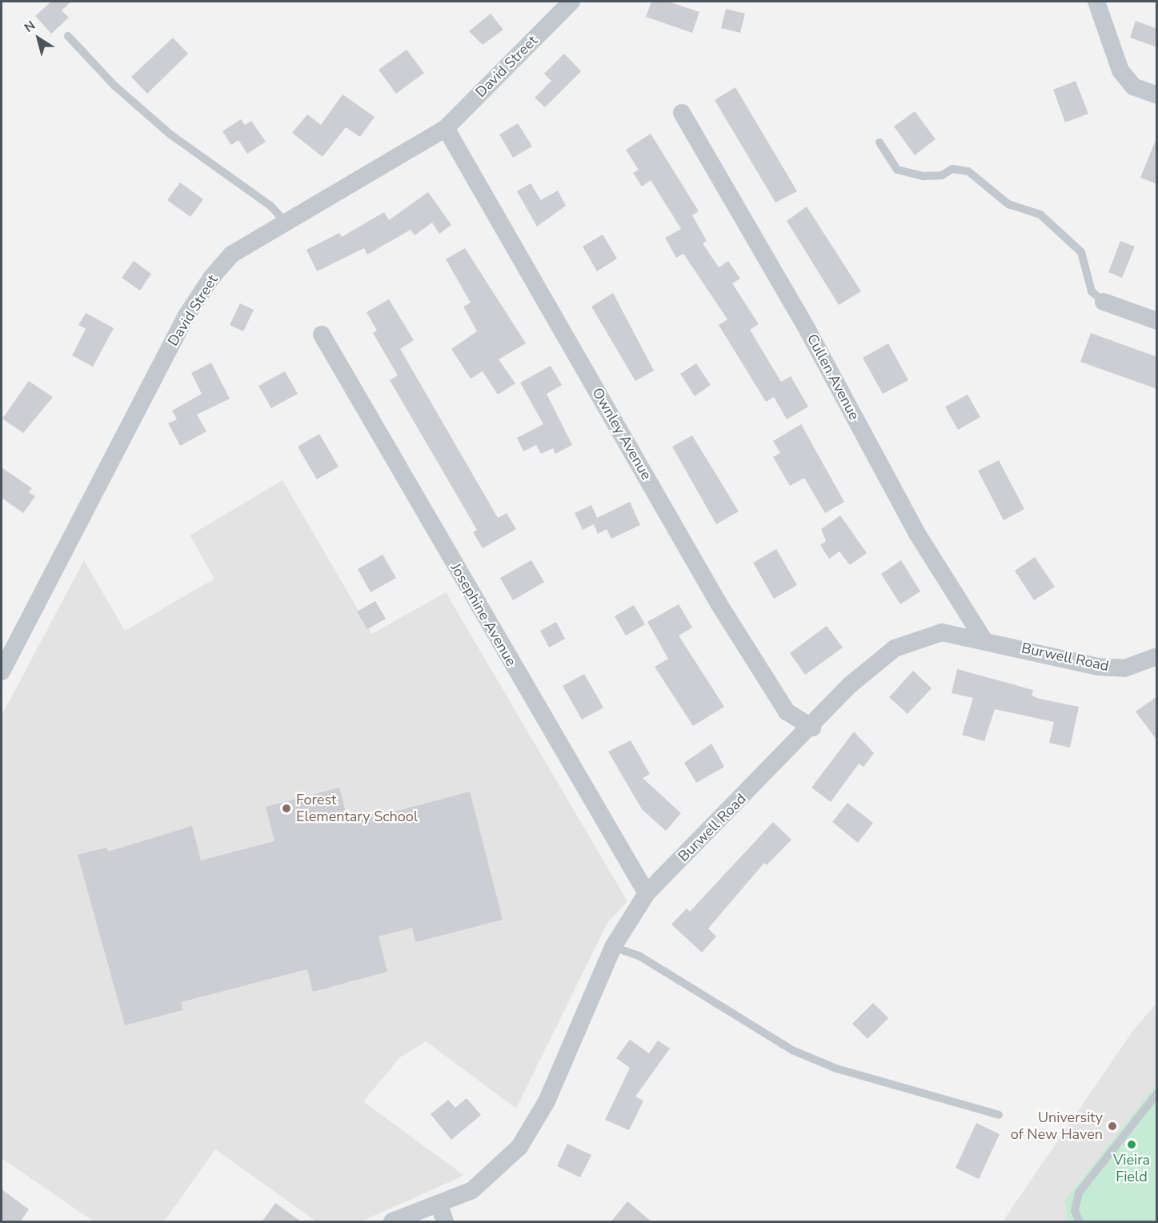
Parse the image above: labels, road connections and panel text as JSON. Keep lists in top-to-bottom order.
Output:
{
  "streets": {
    "street": [
      "David Street",
      "Cullen Avenue",
      "Ownley Avenue",
      "Josephine Avenue",
      "Burwell Road"
    ]
  },
  "crossings": [
    ["David Street", "Ownley Avenue"],
    ["Cullen Avenue", "Burwell Road"],
    ["Ownley Avenue", "Burwell Road"],
    ["Josephine Avenue", "Burwell Road"]
  ],
  "places": ["Forest Elementary School", "University of New Haven", "Vieira Field"],
  "north": "top left"
}
